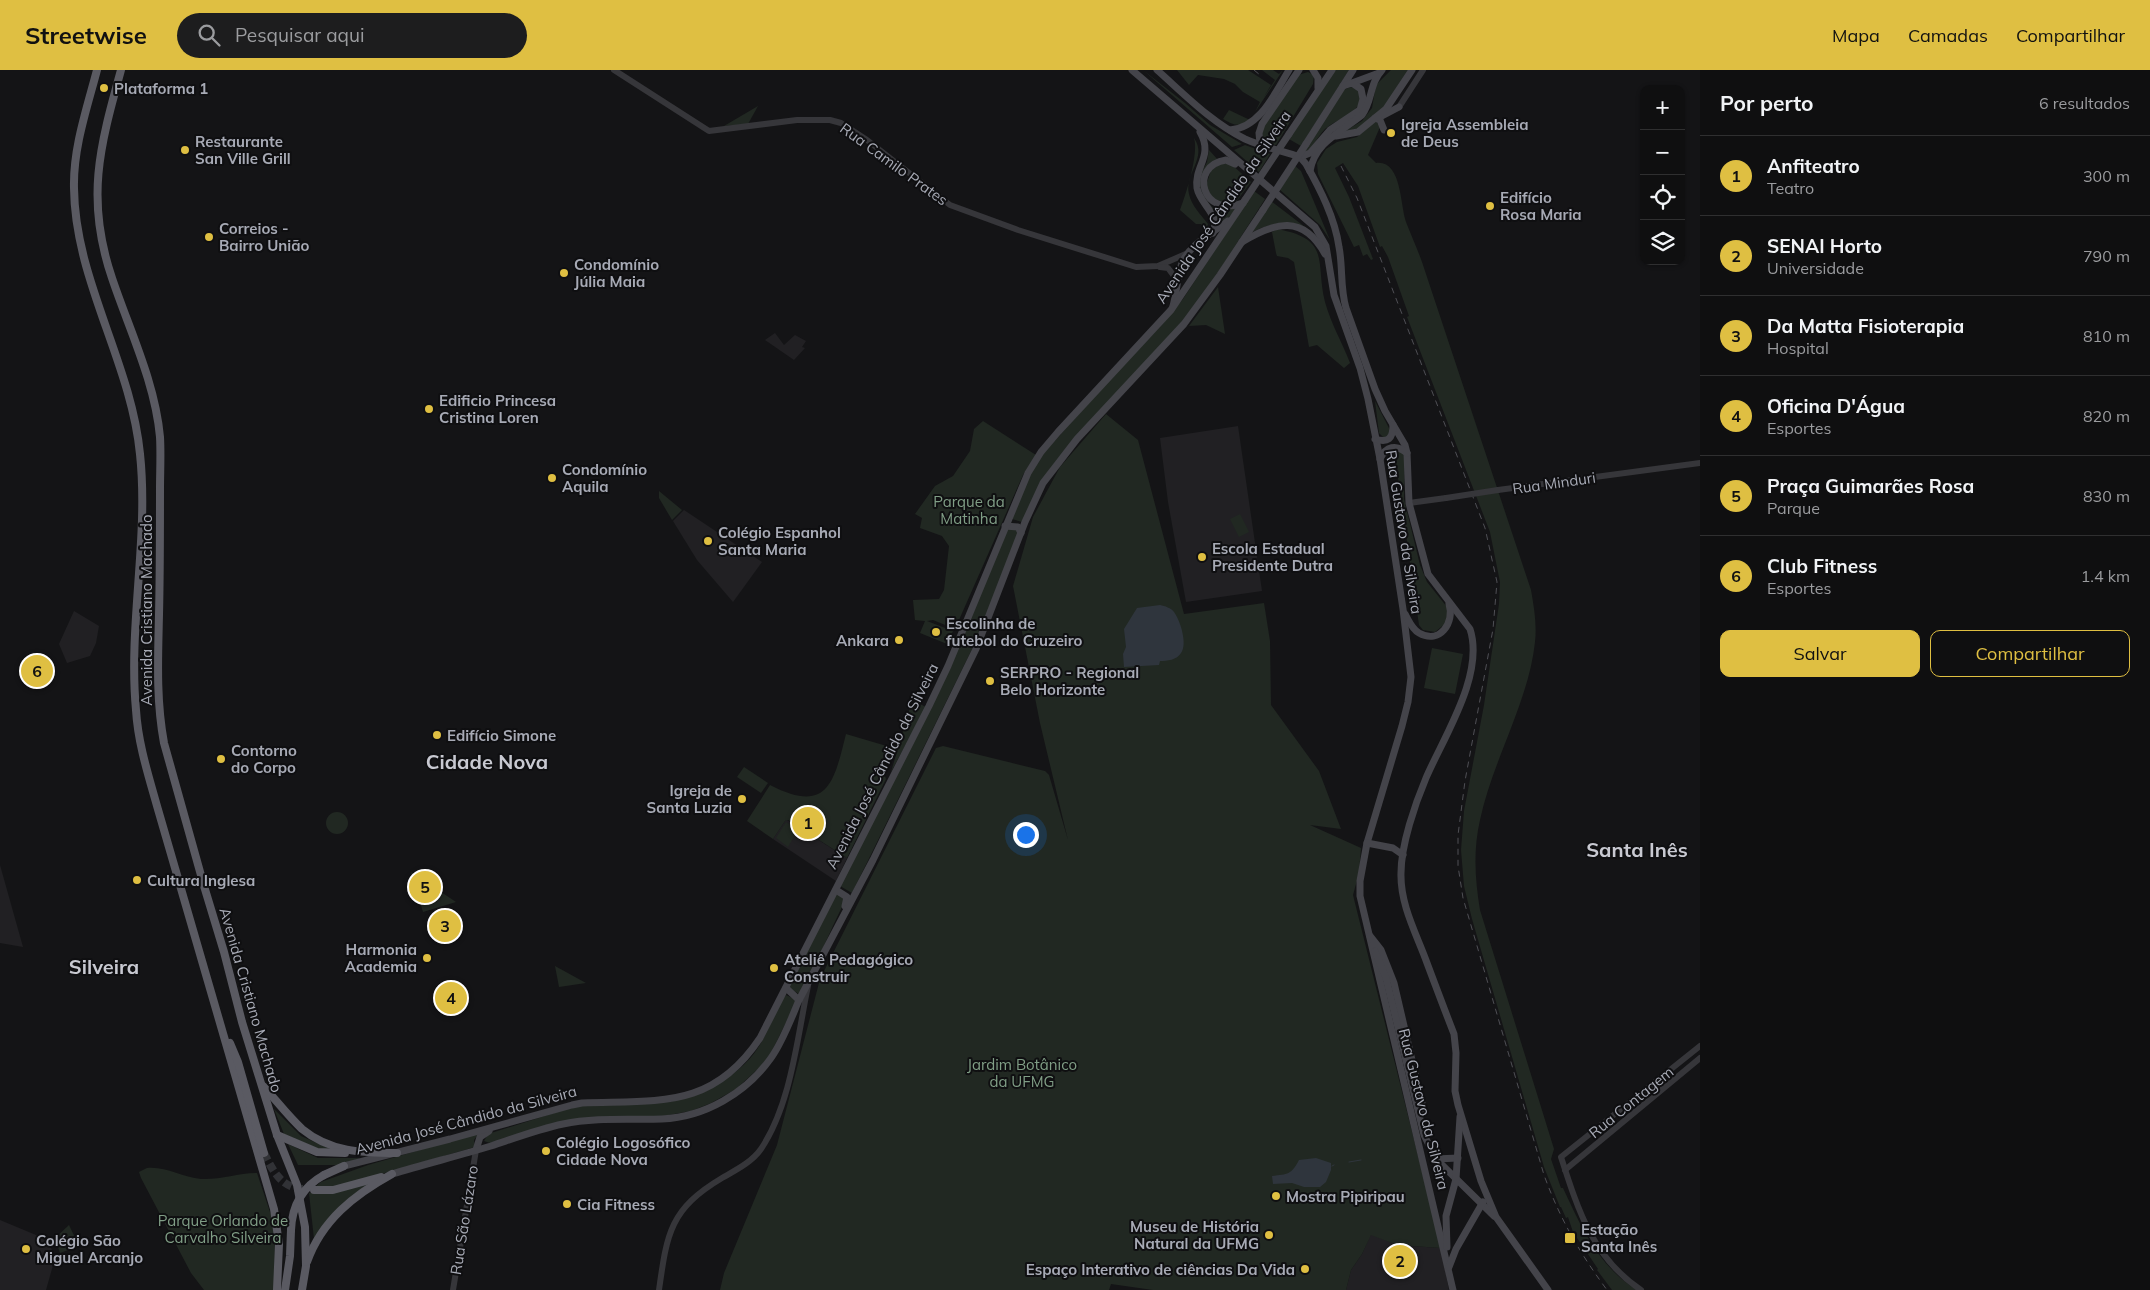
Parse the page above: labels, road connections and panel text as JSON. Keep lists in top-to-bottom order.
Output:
{
  "streets": {
    "highway": ["Avenida Cristiano Machado"],
    "main road": ["Avenida José Cândido da Silveira", "Rua Gustavo da Silveira"],
    "street": [
      "Rua Camilo Prates",
      "Rua Minduri",
      "Rua Contagem",
      "Rua São Lázaro"
    ]
  },
  "crossings": [
    ["Avenida José Cândido da Silveira", "Rua São Lázaro"]
  ],
  "districts": ["Cidade Nova", "Santa Inês", "Silveira"],
  "parks": ["Parque da Matinha", "Jardim Botânico da UFMG", "Parque Orlando de Carvalho Silveira"],
  "places": {
    "other": [
      "Plataforma 1",
      "Igreja Assembleia de Deus",
      "Restaurante San Ville Grill",
      "Edifício Rosa Maria",
      "Correios - Bairro União",
      "Condomínio Júlia Maia",
      "Edificio Princesa Cristina Loren",
      "Condomínio Aquila",
      "Colégio Espanhol Santa Maria",
      "Escola Estadual Presidente Dutra",
      "Escolinha de futebol do Cruzeiro",
      "Ankara",
      "SERPRO - Regional Belo Horizonte",
      "Edifício Simone",
      "Contorno do Corpo",
      "Igreja de Santa Luzia",
      "Cultura Inglesa",
      "Harmonia Academia",
      "Ateliê Pedagógico Construir",
      "Colégio Logosófico Cidade Nova",
      "Mostra Pipiripau",
      "Cia Fitness",
      "Museu de História Natural da UFMG",
      "Colégio São Miguel Arcanjo",
      "Espaço Interativo de ciências Da Vida"
    ],
    "transit": ["Estação Santa Inês"]
  },
  "page": {
    "header": "Streetwise",
    "search": "Pesquisar aqui",
    "nav": ["Mapa", "Camadas", "Compartilhar"],
    "heading": ["Por perto", "6 resultados"],
    "map_buttons": ["+", "−"],
    "list": [
      {
        "mark": "1",
        "name": "Anfiteatro",
        "note": "Teatro",
        "value": "300 m"
      },
      {
        "mark": "2",
        "name": "SENAI Horto",
        "note": "Universidade",
        "value": "790 m"
      },
      {
        "mark": "3",
        "name": "Da Matta Fisioterapia",
        "note": "Hospital",
        "value": "810 m"
      },
      {
        "mark": "4",
        "name": "Oficina D'Água",
        "note": "Esportes",
        "value": "820 m"
      },
      {
        "mark": "5",
        "name": "Praça Guimarães Rosa",
        "note": "Parque",
        "value": "830 m"
      },
      {
        "mark": "6",
        "name": "Club Fitness",
        "note": "Esportes",
        "value": "1.4 km"
      }
    ],
    "buttons": ["Salvar", "Compartilhar"],
    "pins": [
      "6",
      "1",
      "5",
      "3",
      "4",
      "2"
    ]
  }
}
